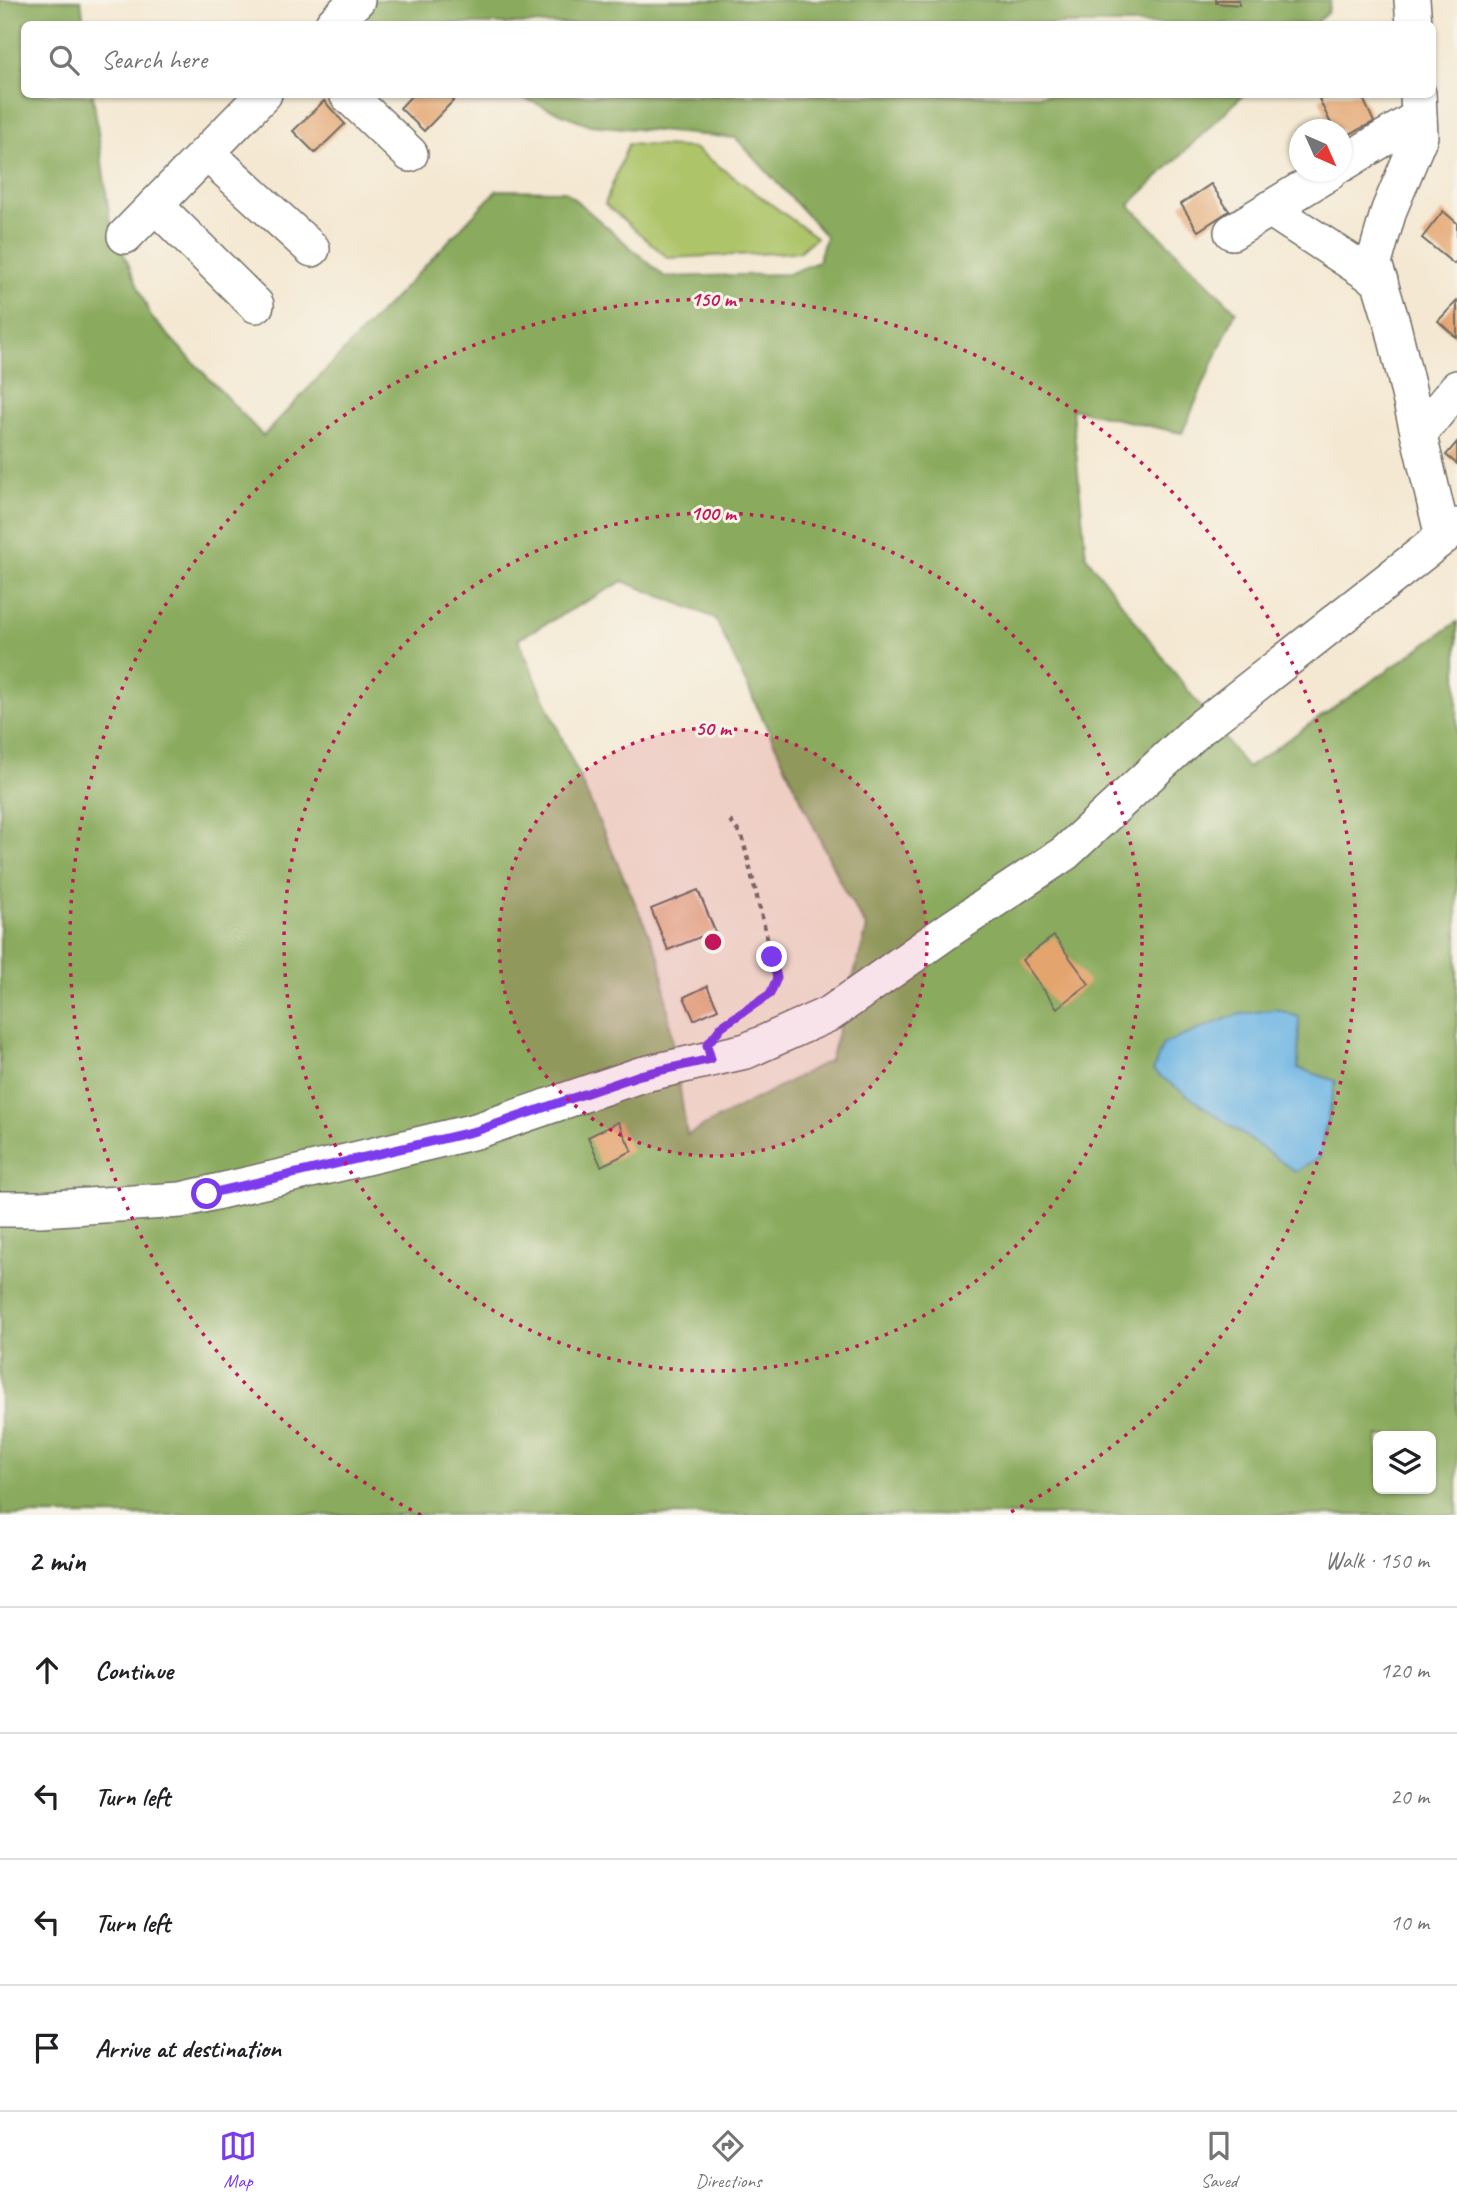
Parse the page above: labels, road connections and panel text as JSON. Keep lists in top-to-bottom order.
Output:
{
  "north": "bottom right",
  "page": {
    "search": "Search here",
    "heading": ["2 min", "Walk · 150 m"],
    "list": [
      ["Continue", "120 m"],
      ["Turn left", "20 m"],
      ["Turn left", "10 m"],
      "Arrive at destination"
    ],
    "nav": ["Map", "Directions", "Saved"]
  },
  "rings": ["150 m", "100 m", "50 m"]
}
